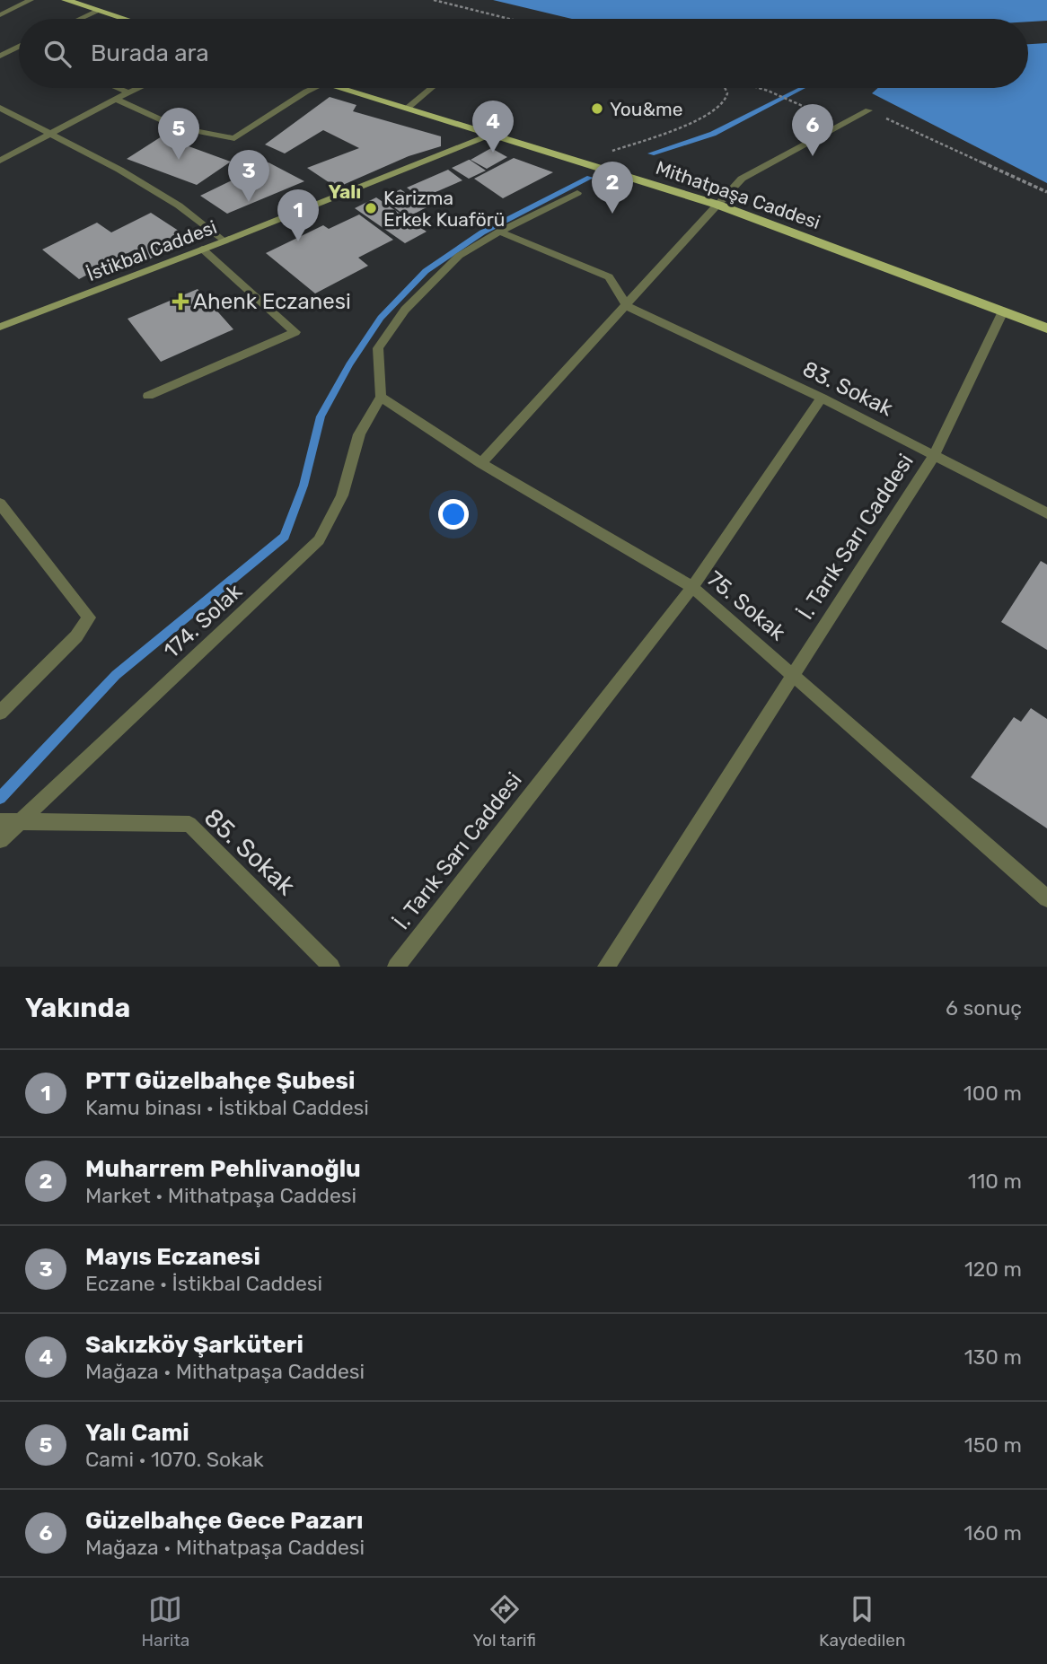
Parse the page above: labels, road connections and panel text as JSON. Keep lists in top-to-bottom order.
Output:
{
  "streets": {
    "main road": ["Mithatpaşa Caddesi", "İstikbal Caddesi"],
    "street": [
      "83. Sokak",
      "İ. Tarık Sarı Caddesi",
      "75. Sokak",
      "174. Solak",
      "85. Sokak"
    ]
  },
  "crossings": [
    ["Mithatpaşa Caddesi", "İstikbal Caddesi"],
    ["Mithatpaşa Caddesi", "İ. Tarık Sarı Caddesi"],
    ["83. Sokak", "İ. Tarık Sarı Caddesi"],
    ["İ. Tarık Sarı Caddesi", "75. Sokak"],
    ["75. Sokak", "174. Solak"],
    ["174. Solak", "85. Sokak"]
  ],
  "districts": ["Yalı"],
  "places": {
    "other": ["You&me", "Karizma Erkek Kuaförü"],
    "health": ["Ahenk Eczanesi"]
  },
  "page": {
    "search": "Burada ara",
    "pins": [
      "4",
      "6",
      "5",
      "3",
      "2",
      "1"
    ],
    "heading": ["Yakında", "6 sonuç"],
    "list": [
      {
        "mark": "1",
        "name": "PTT Güzelbahçe Şubesi",
        "note": "Kamu binası · İstikbal Caddesi",
        "value": "100 m"
      },
      {
        "mark": "2",
        "name": "Muharrem Pehlivanoğlu",
        "note": "Market · Mithatpaşa Caddesi",
        "value": "110 m"
      },
      {
        "mark": "3",
        "name": "Mayıs Eczanesi",
        "note": "Eczane · İstikbal Caddesi",
        "value": "120 m"
      },
      {
        "mark": "4",
        "name": "Sakızköy Şarküteri",
        "note": "Mağaza · Mithatpaşa Caddesi",
        "value": "130 m"
      },
      {
        "mark": "5",
        "name": "Yalı Cami",
        "note": "Cami · 1070. Sokak",
        "value": "150 m"
      },
      {
        "mark": "6",
        "name": "Güzelbahçe Gece Pazarı",
        "note": "Mağaza · Mithatpaşa Caddesi",
        "value": "160 m"
      }
    ],
    "nav": ["Harita", "Yol tarifi", "Kaydedilen"]
  }
}
